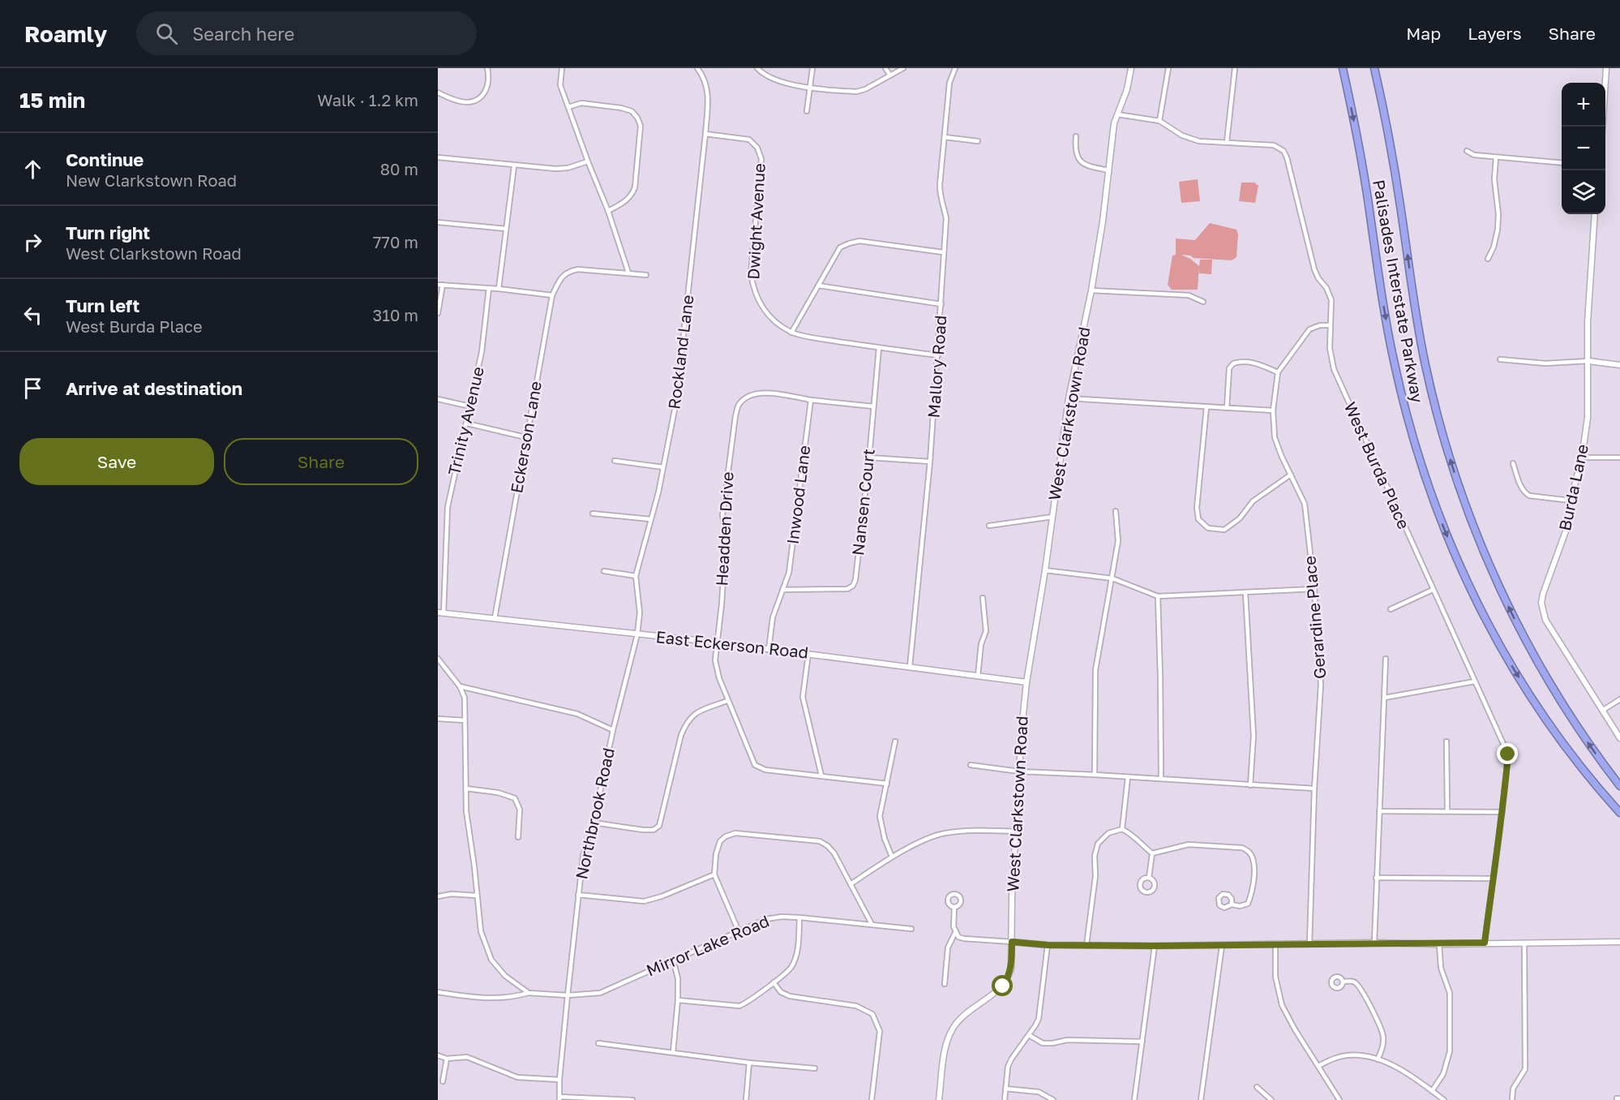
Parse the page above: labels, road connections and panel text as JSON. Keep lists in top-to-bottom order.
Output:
{
  "streets": {
    "highway": ["Palisades Interstate Parkway"],
    "street": [
      "Dwight Avenue",
      "Rockland Lane",
      "Mallory Road",
      "West Clarkstown Road",
      "Trinity Avenue",
      "Eckerson Lane",
      "West Burda Place",
      "Burda Lane",
      "Inwood Lane",
      "Nansen Court",
      "Headden Drive",
      "Gerardine Place",
      "East Eckerson Road",
      "Northbrook Road",
      "Mirror Lake Road"
    ]
  },
  "crossings": [
    ["Dwight Avenue", "Rockland Lane"],
    ["Dwight Avenue", "Mallory Road"],
    ["Dwight Avenue", "Nansen Court"],
    ["Rockland Lane", "East Eckerson Road"],
    ["Rockland Lane", "Northbrook Road"],
    ["Mallory Road", "East Eckerson Road"],
    ["West Clarkstown Road", "West Burda Place"],
    ["West Clarkstown Road", "East Eckerson Road"],
    ["Trinity Avenue", "East Eckerson Road"],
    ["Eckerson Lane", "East Eckerson Road"],
    ["West Burda Place", "Gerardine Place"],
    ["Inwood Lane", "Nansen Court"],
    ["Inwood Lane", "Headden Drive"],
    ["Inwood Lane", "East Eckerson Road"],
    ["Headden Drive", "East Eckerson Road"],
    ["East Eckerson Road", "Northbrook Road"],
    ["Northbrook Road", "Mirror Lake Road"]
  ],
  "page": {
    "header": "Roamly",
    "search": "Search here",
    "nav": ["Map", "Layers", "Share"],
    "heading": ["15 min", "Walk · 1.2 km"],
    "map_buttons": ["+", "−"],
    "list": [
      ["Continue", "New Clarkstown Road", "80 m"],
      ["Turn right", "West Clarkstown Road", "770 m"],
      ["Turn left", "West Burda Place", "310 m"],
      "Arrive at destination"
    ],
    "buttons": ["Save", "Share"]
  }
}
